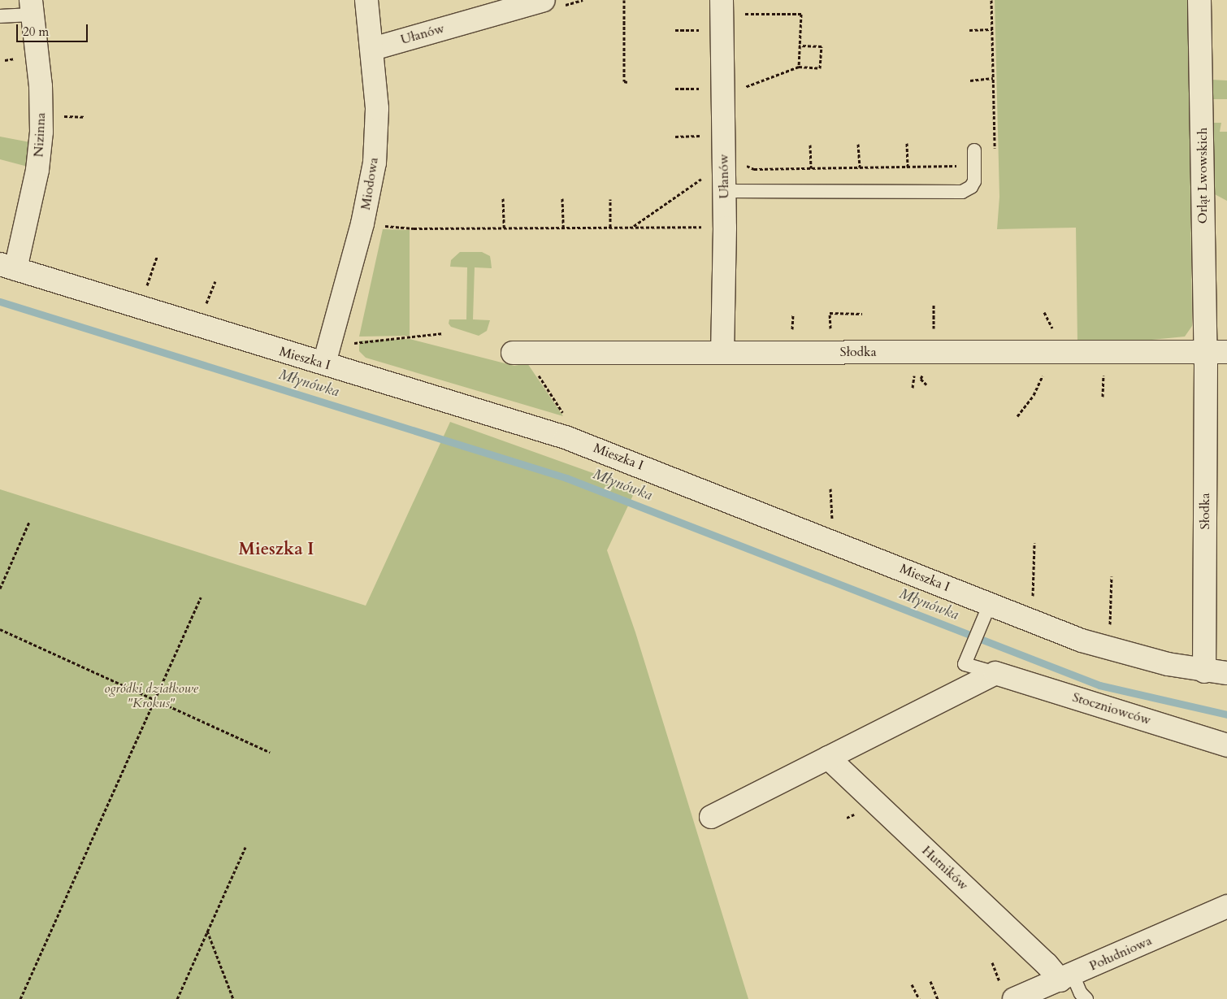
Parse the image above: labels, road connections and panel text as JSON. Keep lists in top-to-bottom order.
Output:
{
  "streets": {
    "street": [
      "Ułanów",
      "Nizinna",
      "Orląt Lwowskich",
      "Miodowa",
      "Słodka",
      "Mieszka I",
      "Stoczniowców",
      "Hutników",
      "Południowa"
    ]
  },
  "crossings": [
    ["Ułanów", "Miodowa"],
    ["Ułanów", "Słodka"],
    ["Nizinna", "Mieszka I"],
    ["Orląt Lwowskich", "Słodka"],
    ["Miodowa", "Mieszka I"],
    ["Słodka", "Mieszka I"],
    ["Hutników", "Południowa"]
  ],
  "districts": ["Mieszka I"],
  "water": ["Młynówka"],
  "parks": ["ogródki działkowe \"Krokus\""],
  "scale_bar": "20 m"
}
